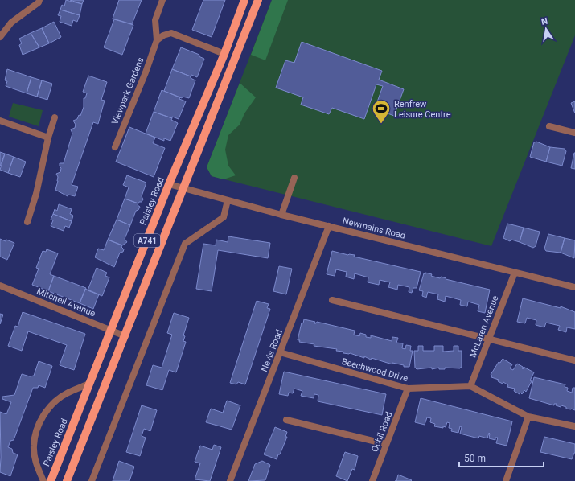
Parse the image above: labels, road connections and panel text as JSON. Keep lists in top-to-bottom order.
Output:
{
  "streets": {
    "main road": ["Paisley Road", "A741"],
    "street": [
      "Viewpark Gardens",
      "Newmains Road",
      "Mitchell Avenue",
      "McLaren Avenue",
      "Nevis Road",
      "Beechwood Drive",
      "Ochil Road"
    ]
  },
  "crossings": [
    ["Paisley Road", "Newmains Road"],
    ["Paisley Road", "Mitchell Avenue"],
    ["Newmains Road", "A741"],
    ["Newmains Road", "McLaren Avenue"],
    ["Newmains Road", "Nevis Road"],
    ["A741", "Mitchell Avenue"],
    ["McLaren Avenue", "Beechwood Drive"],
    ["Nevis Road", "Beechwood Drive"],
    ["Beechwood Drive", "Ochil Road"]
  ],
  "places": {
    "sports": ["Renfrew Leisure Centre"]
  },
  "scale_bar": "50 m",
  "north": "top"
}
